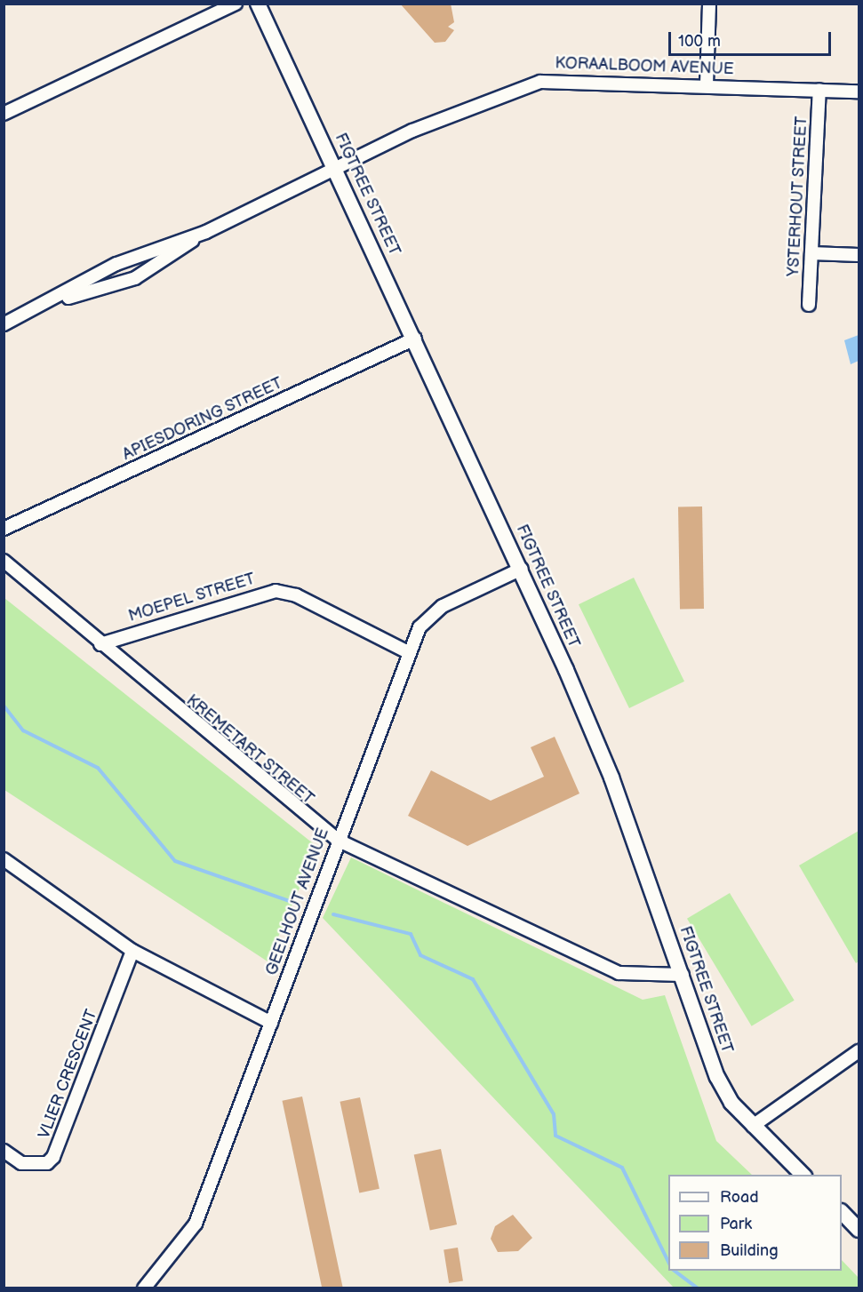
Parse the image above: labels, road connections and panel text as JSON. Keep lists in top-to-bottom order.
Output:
{
  "streets": {
    "street": [
      "KORAALBOOM AVENUE",
      "FIGTREE STREET",
      "YSTERHOUT STREET",
      "APIESDORING STREET",
      "MOEPEL STREET",
      "KREMETART STREET",
      "GEELHOUT AVENUE",
      "VLIER CRESCENT"
    ]
  },
  "crossings": [
    ["KORAALBOOM AVENUE", "FIGTREE STREET"],
    ["KORAALBOOM AVENUE", "YSTERHOUT STREET"],
    ["FIGTREE STREET", "APIESDORING STREET"],
    ["FIGTREE STREET", "KREMETART STREET"],
    ["FIGTREE STREET", "GEELHOUT AVENUE"],
    ["MOEPEL STREET", "KREMETART STREET"],
    ["MOEPEL STREET", "GEELHOUT AVENUE"],
    ["KREMETART STREET", "GEELHOUT AVENUE"]
  ],
  "legend": ["Road", "Park", "Building"],
  "scale_bar": "100 m"
}
